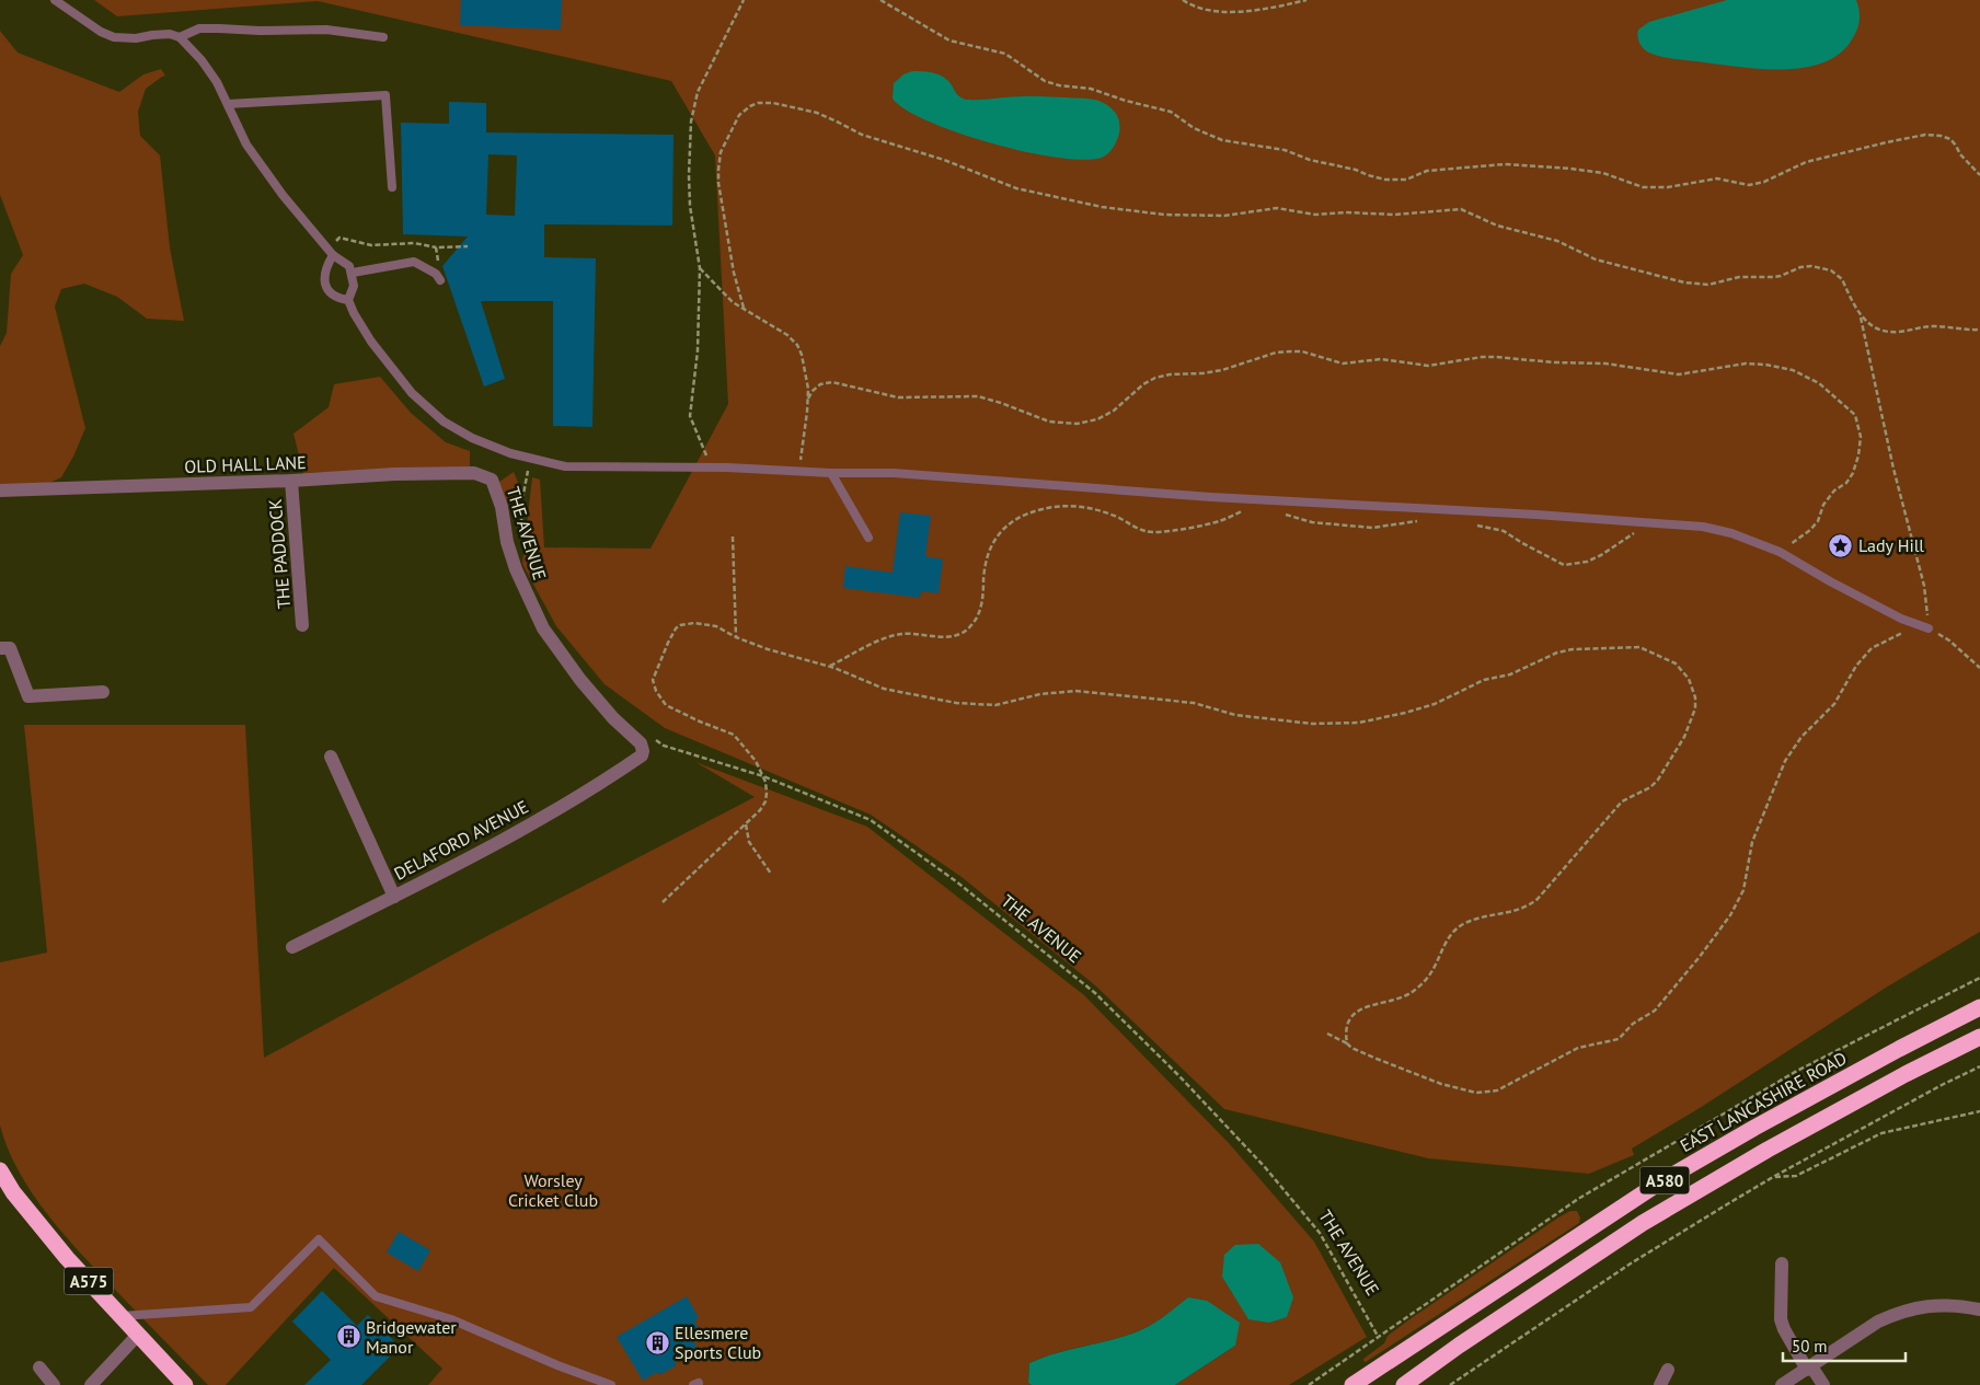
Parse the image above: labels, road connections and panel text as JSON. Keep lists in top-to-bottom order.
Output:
{
  "streets": {
    "highway": ["EAST LANCASHIRE ROAD", "A580", "A575"],
    "street": [
      "OLD HALL LANE",
      "THE AVENUE",
      "THE PADDOCK",
      "DELAFORD AVENUE"
    ]
  },
  "crossings": [
    ["OLD HALL LANE", "THE AVENUE"],
    ["OLD HALL LANE", "THE PADDOCK"],
    ["THE AVENUE", "DELAFORD AVENUE"]
  ],
  "parks": ["Worsley Cricket Club"],
  "places": {
    "place": ["Lady Hill"],
    "building": ["Bridgewater Manor", "Ellesmere Sports Club"]
  },
  "scale_bar": "50 m"
}
